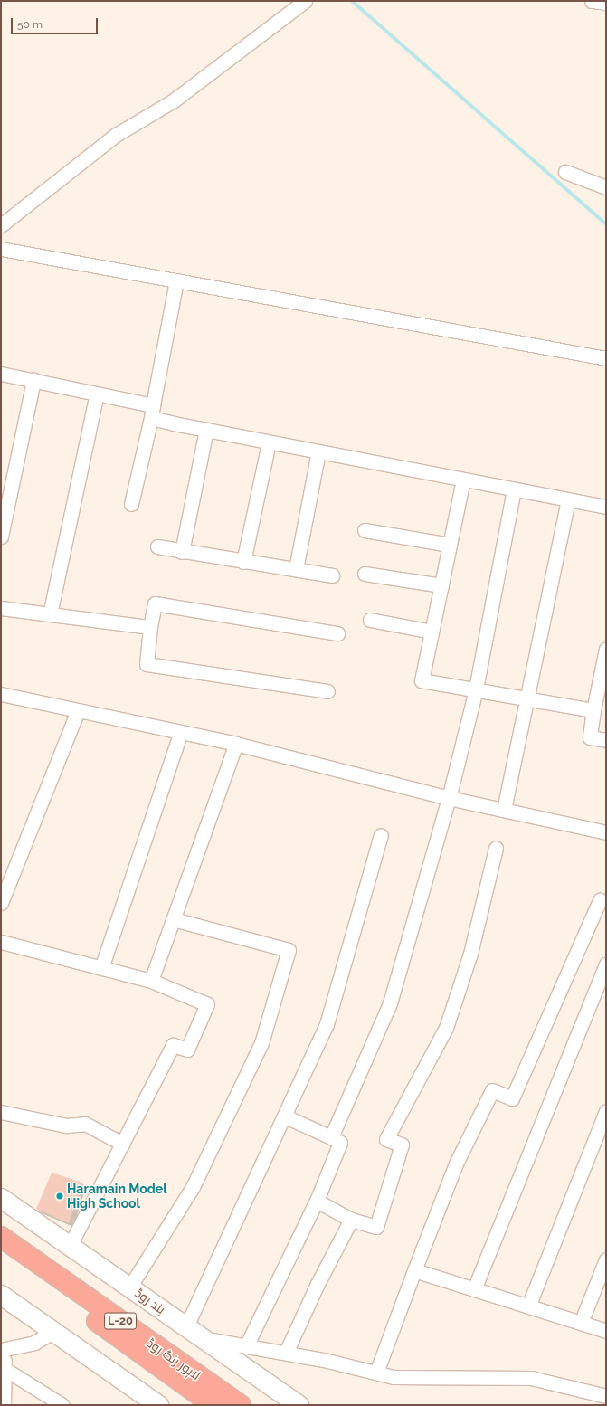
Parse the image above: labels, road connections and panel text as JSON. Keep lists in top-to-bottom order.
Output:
{
  "streets": {
    "highway": ["L-20", "لاہور رنگ روڈ"],
    "main road": ["بند روڈ"]
  },
  "places": ["Haramain Model High School"],
  "scale_bar": "50 m"
}
